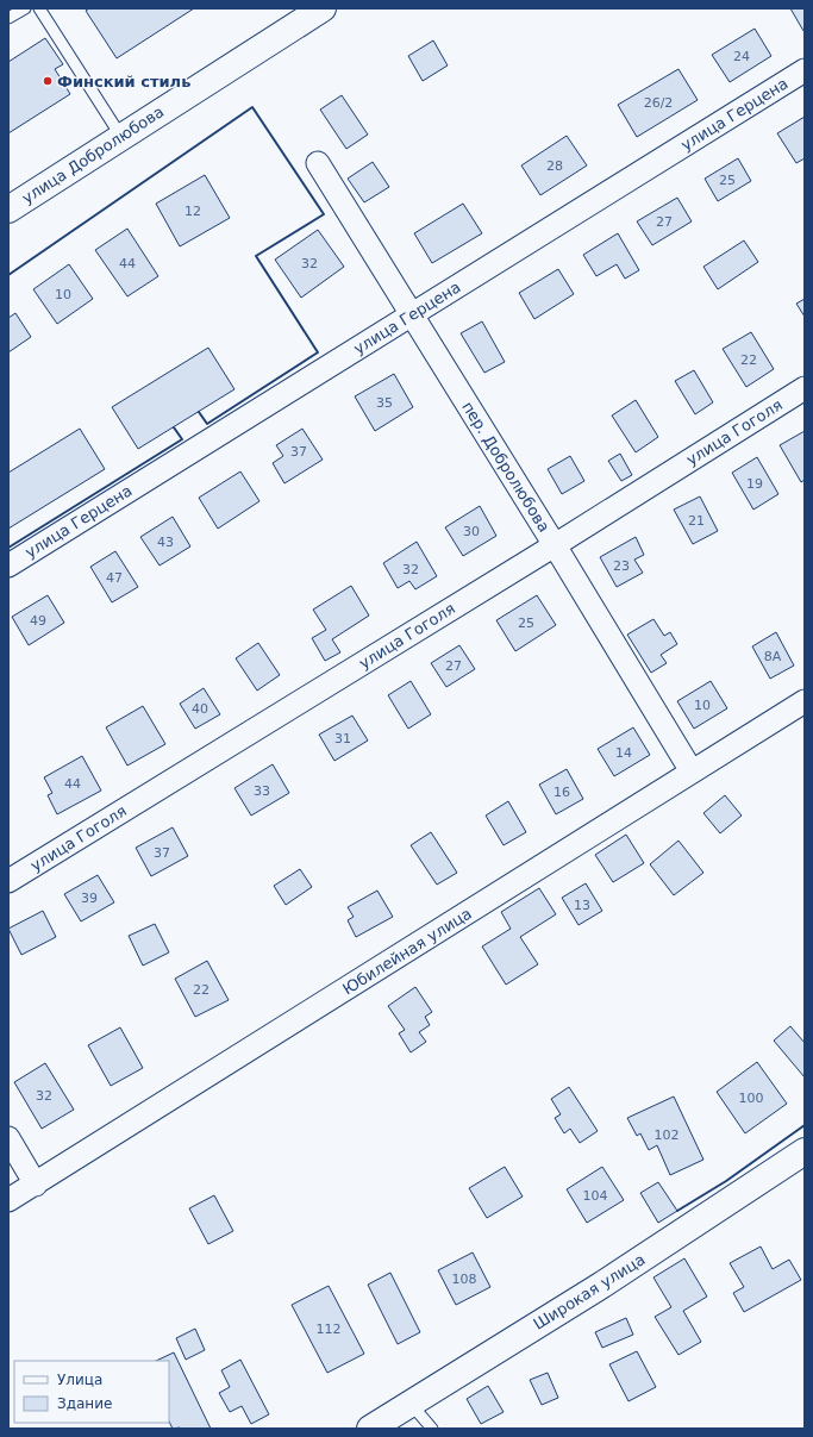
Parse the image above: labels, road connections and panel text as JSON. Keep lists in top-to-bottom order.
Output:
{
  "streets": {
    "street": [
      "улица Герцена",
      "улица Добролюбова",
      "улица Гоголя",
      "пер. Добролюбова",
      "Юбилейная улица",
      "Широкая улица"
    ]
  },
  "crossings": [
    ["улица Герцена", "пер. Добролюбова"],
    ["улица Гоголя", "пер. Добролюбова"],
    ["пер. Добролюбова", "Юбилейная улица"]
  ],
  "places": ["Финский стиль"],
  "house_numbers": [
    "24",
    "26/2",
    "28",
    "25",
    "12",
    "27",
    "44",
    "32",
    "10",
    "22",
    "35",
    "37",
    "19",
    "21",
    "30",
    "43",
    "23",
    "32",
    "47",
    "49",
    "25",
    "8А",
    "27",
    "10",
    "40",
    "31",
    "14",
    "44",
    "33",
    "16",
    "37",
    "39",
    "13",
    "22",
    "32",
    "100",
    "102",
    "104",
    "108",
    "112"
  ],
  "legend": ["Улица", "Здание"]
}
